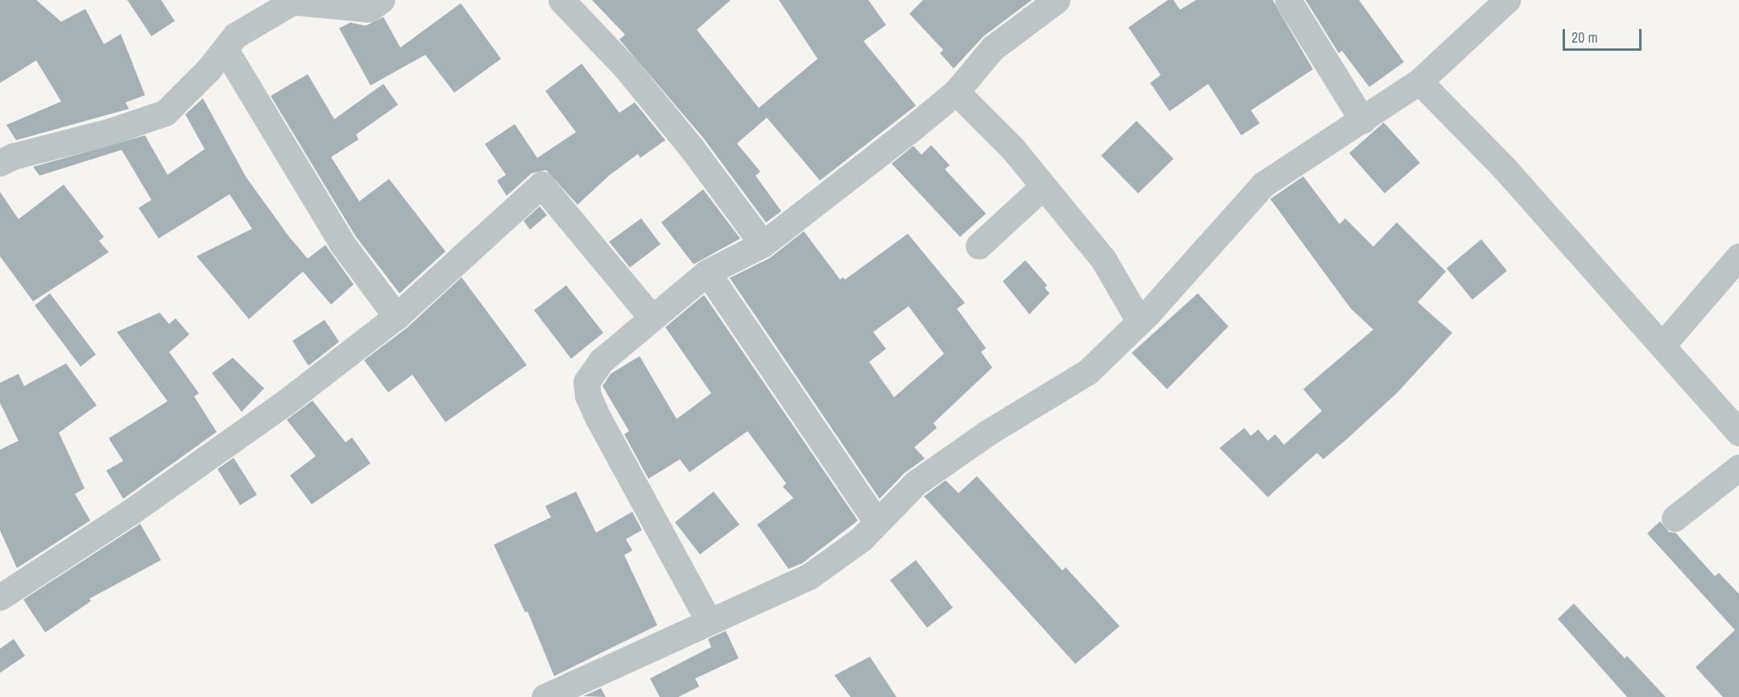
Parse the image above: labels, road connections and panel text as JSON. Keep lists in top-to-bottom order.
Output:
{
  "scale_bar": "20 m"
}
